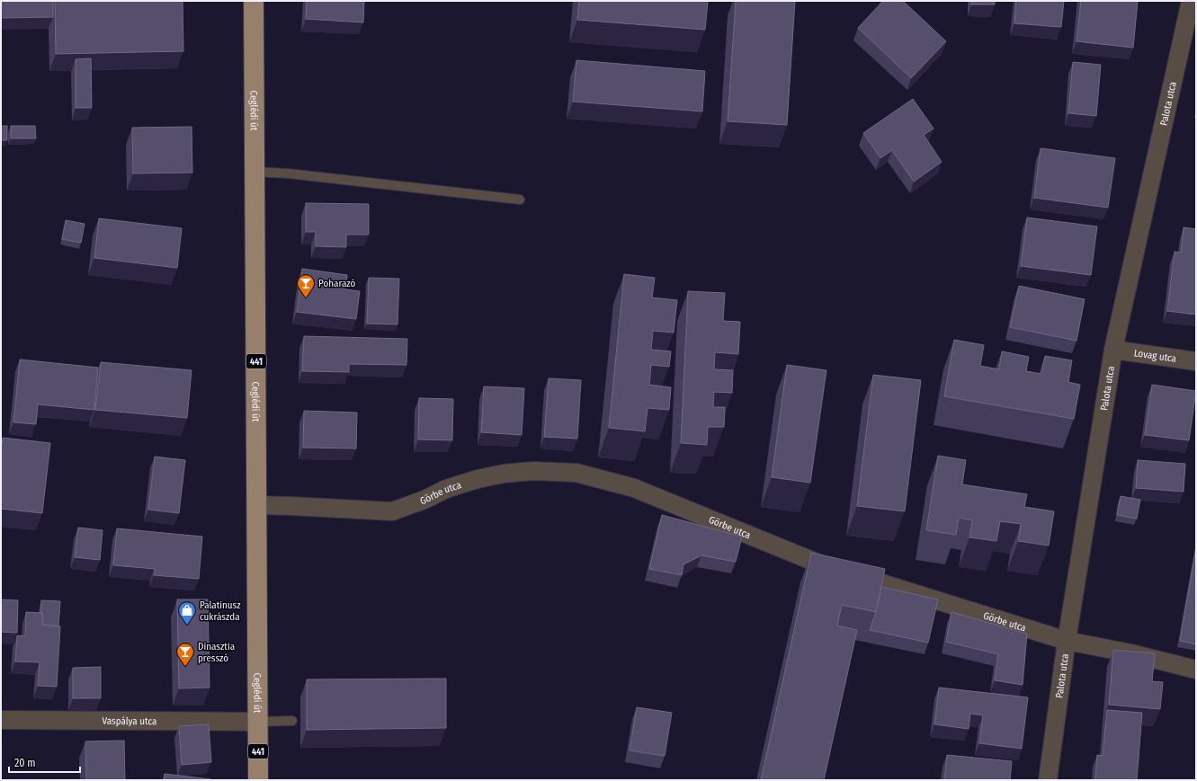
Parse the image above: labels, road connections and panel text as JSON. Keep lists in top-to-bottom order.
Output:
{
  "streets": {
    "main road": ["Ceglédi út", "441"],
    "street": [
      "Palota utca",
      "Lovag utca",
      "Görbe utca",
      "Vaspálya utca"
    ]
  },
  "crossings": [
    ["Palota utca", "Lovag utca"],
    ["Palota utca", "Görbe utca"],
    ["Ceglédi út", "Görbe utca"],
    ["Ceglédi út", "Vaspálya utca"]
  ],
  "places": {
    "bar": ["Poharazó", "Dinasztia presszó"],
    "shop": ["Palatinusz cukrászda"]
  },
  "scale_bar": "20 m"
}
